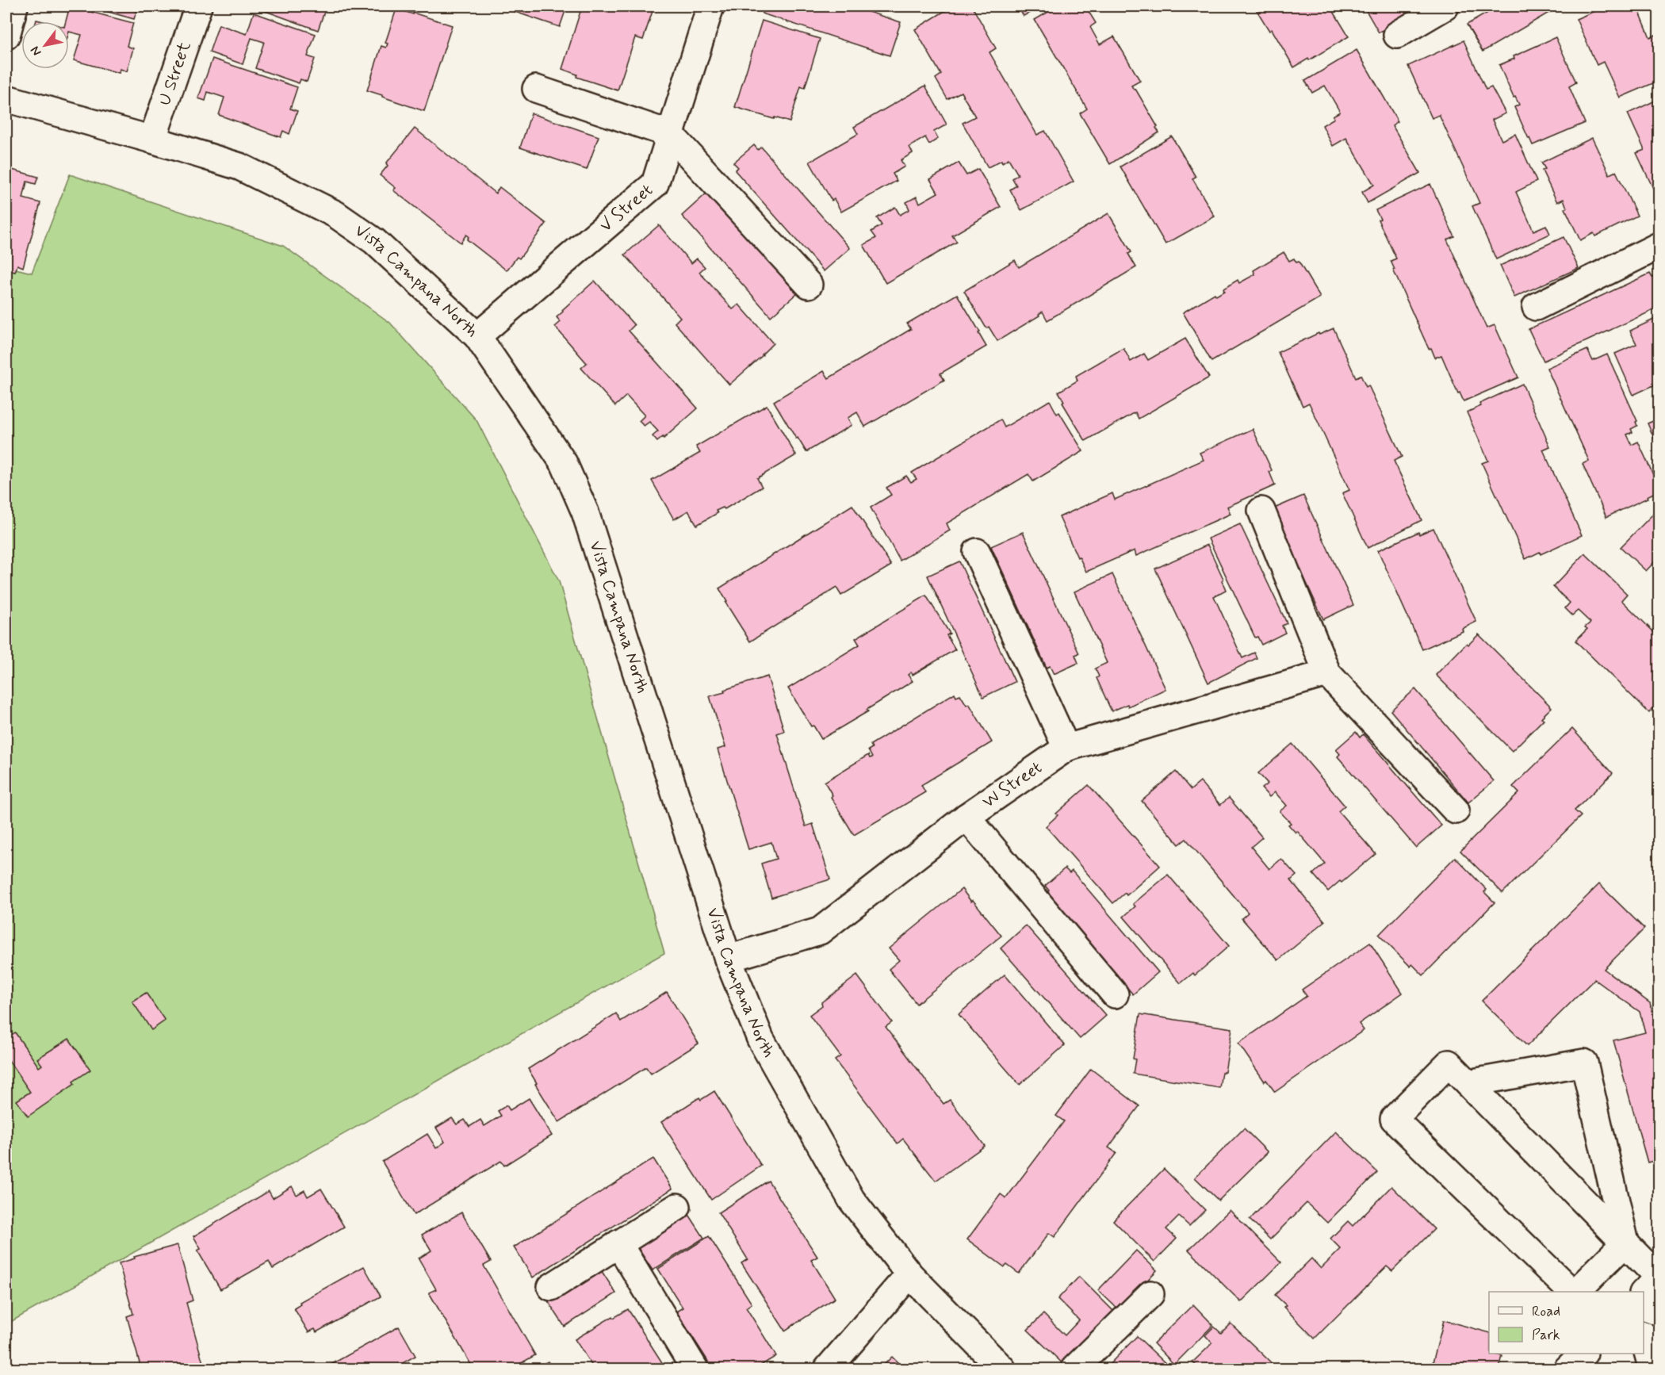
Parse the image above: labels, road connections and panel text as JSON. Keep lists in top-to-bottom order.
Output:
{
  "streets": {
    "street": [
      "U Street",
      "V Street",
      "Vista Campana North",
      "W Street"
    ]
  },
  "crossings": [
    ["U Street", "Vista Campana North"],
    ["V Street", "Vista Campana North"],
    ["Vista Campana North", "W Street"]
  ],
  "legend": ["Road", "Park"],
  "north": "bottom left"
}
